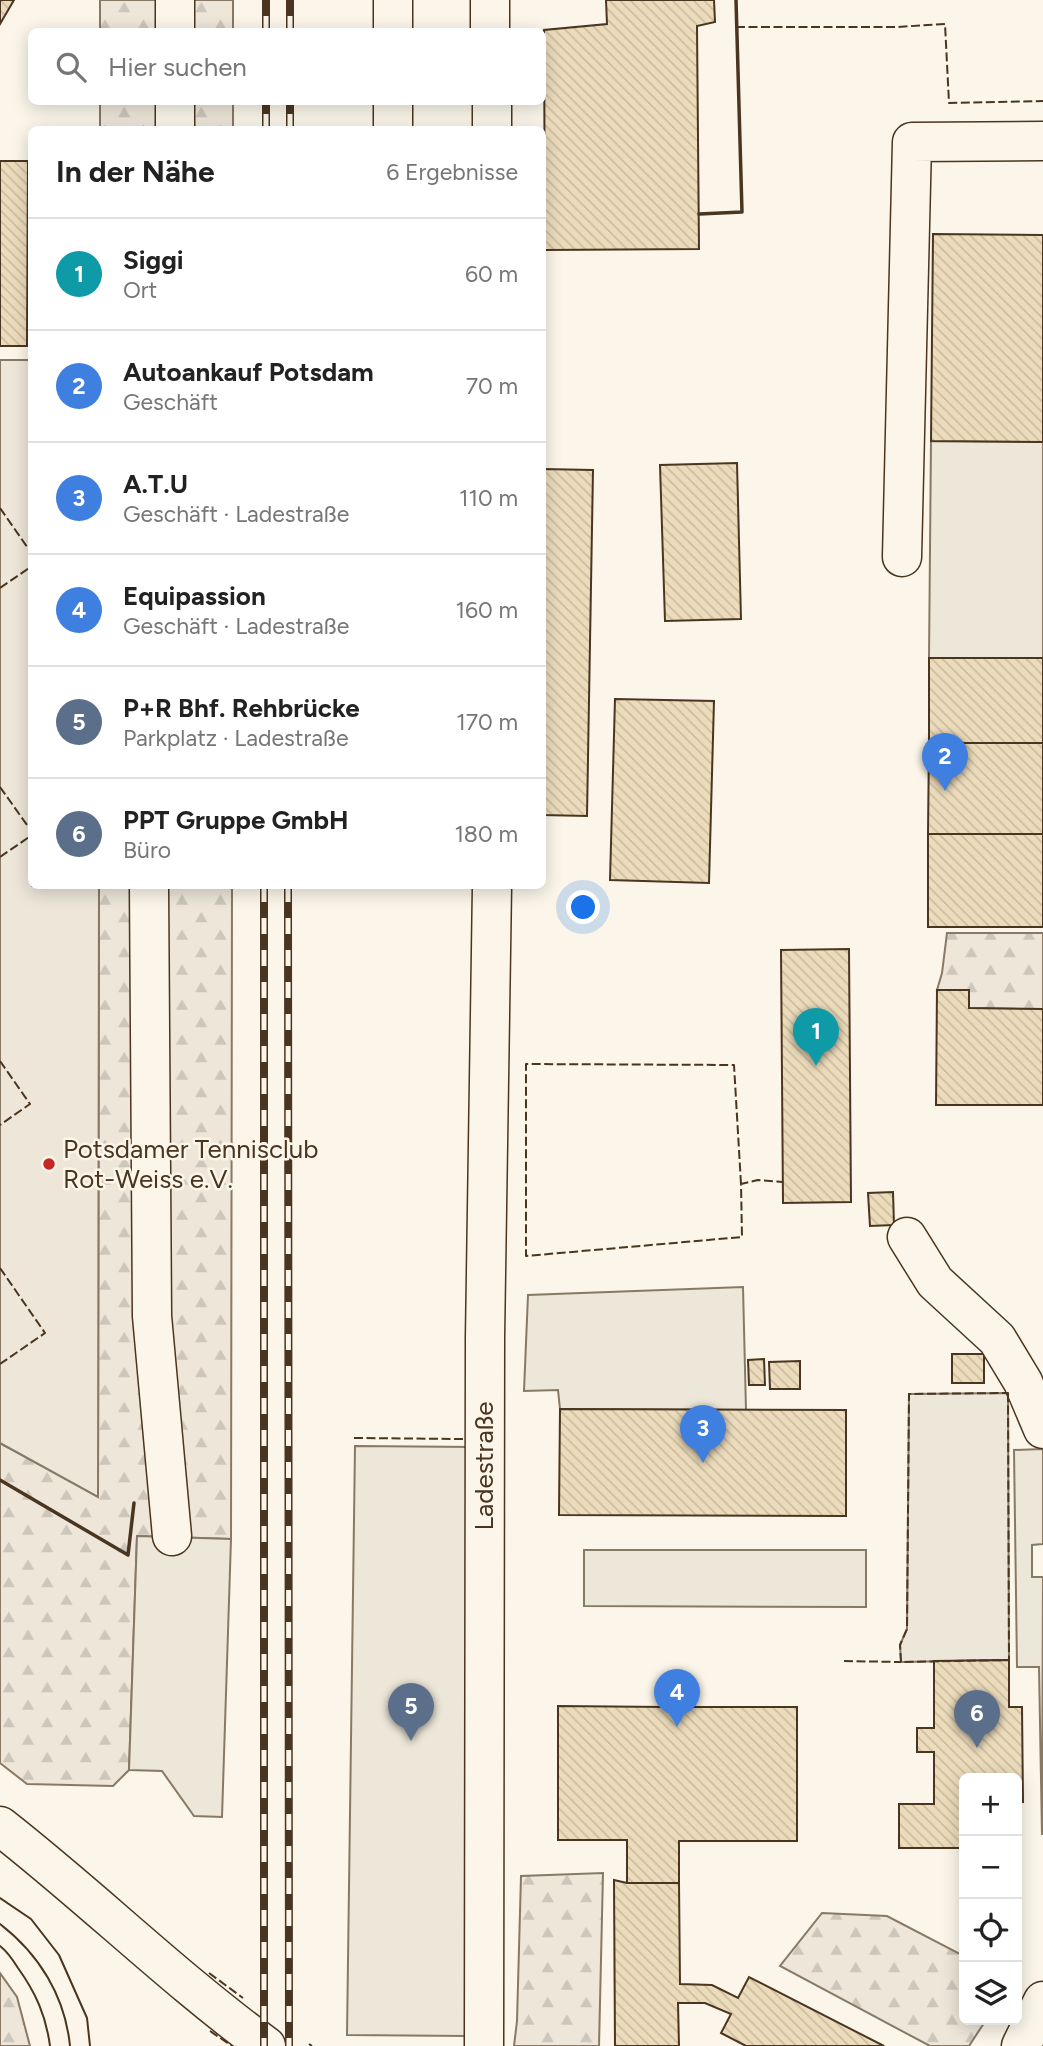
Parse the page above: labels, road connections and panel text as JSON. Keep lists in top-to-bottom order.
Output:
{
  "streets": {
    "street": ["Ladestraße"]
  },
  "places": ["Potsdamer Tennisclub Rot-Weiss e.V."],
  "page": {
    "search": "Hier suchen",
    "heading": ["In der Nähe", "6 Ergebnisse"],
    "list": [
      {
        "mark": "1",
        "name": "Siggi",
        "note": "Ort",
        "value": "60 m"
      },
      {
        "mark": "2",
        "name": "Autoankauf Potsdam",
        "note": "Geschäft",
        "value": "70 m"
      },
      {
        "mark": "3",
        "name": "A.T.U",
        "note": "Geschäft · Ladestraße",
        "value": "110 m"
      },
      {
        "mark": "4",
        "name": "Equipassion",
        "note": "Geschäft · Ladestraße",
        "value": "160 m"
      },
      {
        "mark": "5",
        "name": "P+R Bhf. Rehbrücke",
        "note": "Parkplatz · Ladestraße",
        "value": "170 m"
      },
      {
        "mark": "6",
        "name": "PPT Gruppe GmbH",
        "note": "Büro",
        "value": "180 m"
      }
    ],
    "pins": [
      "2",
      "1",
      "3",
      "4",
      "5",
      "6"
    ],
    "map_buttons": ["+", "−"]
  }
}
